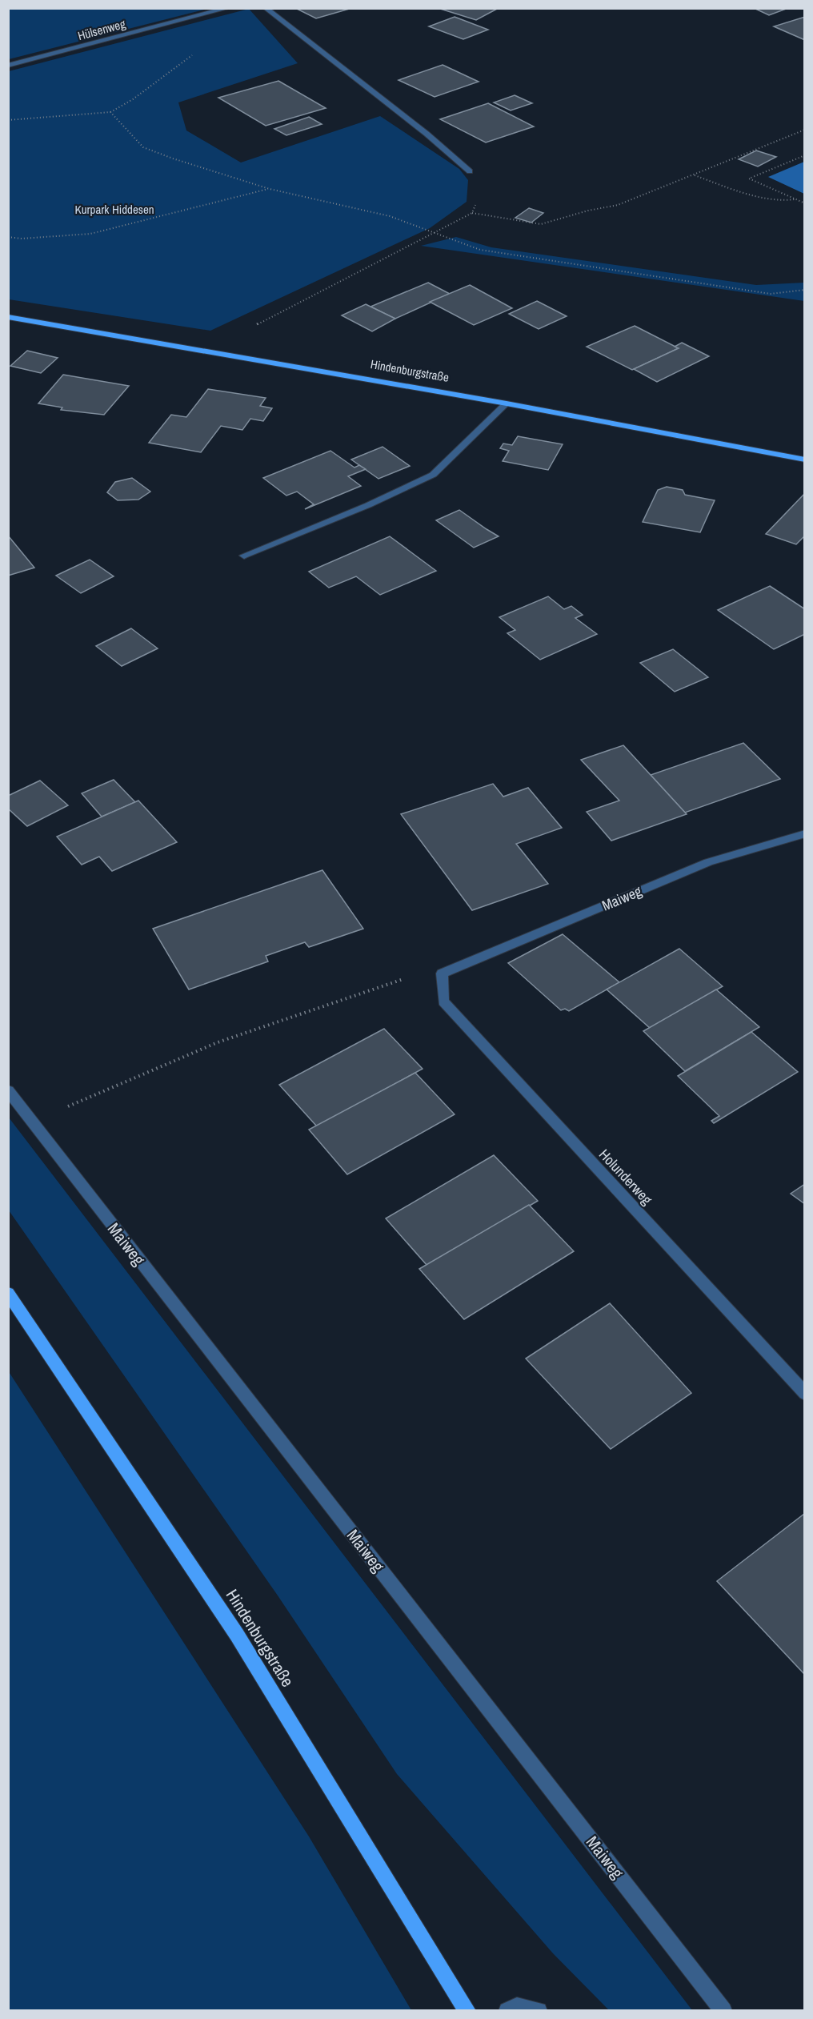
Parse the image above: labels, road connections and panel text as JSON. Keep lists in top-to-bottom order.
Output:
{
  "streets": {
    "main road": ["Hindenburgstraße"],
    "street": ["Hülsenweg", "Maiweg", "Holunderweg"]
  },
  "crossings": [
    ["Maiweg", "Holunderweg"]
  ],
  "parks": ["Kurpark Hiddesen"]
}
